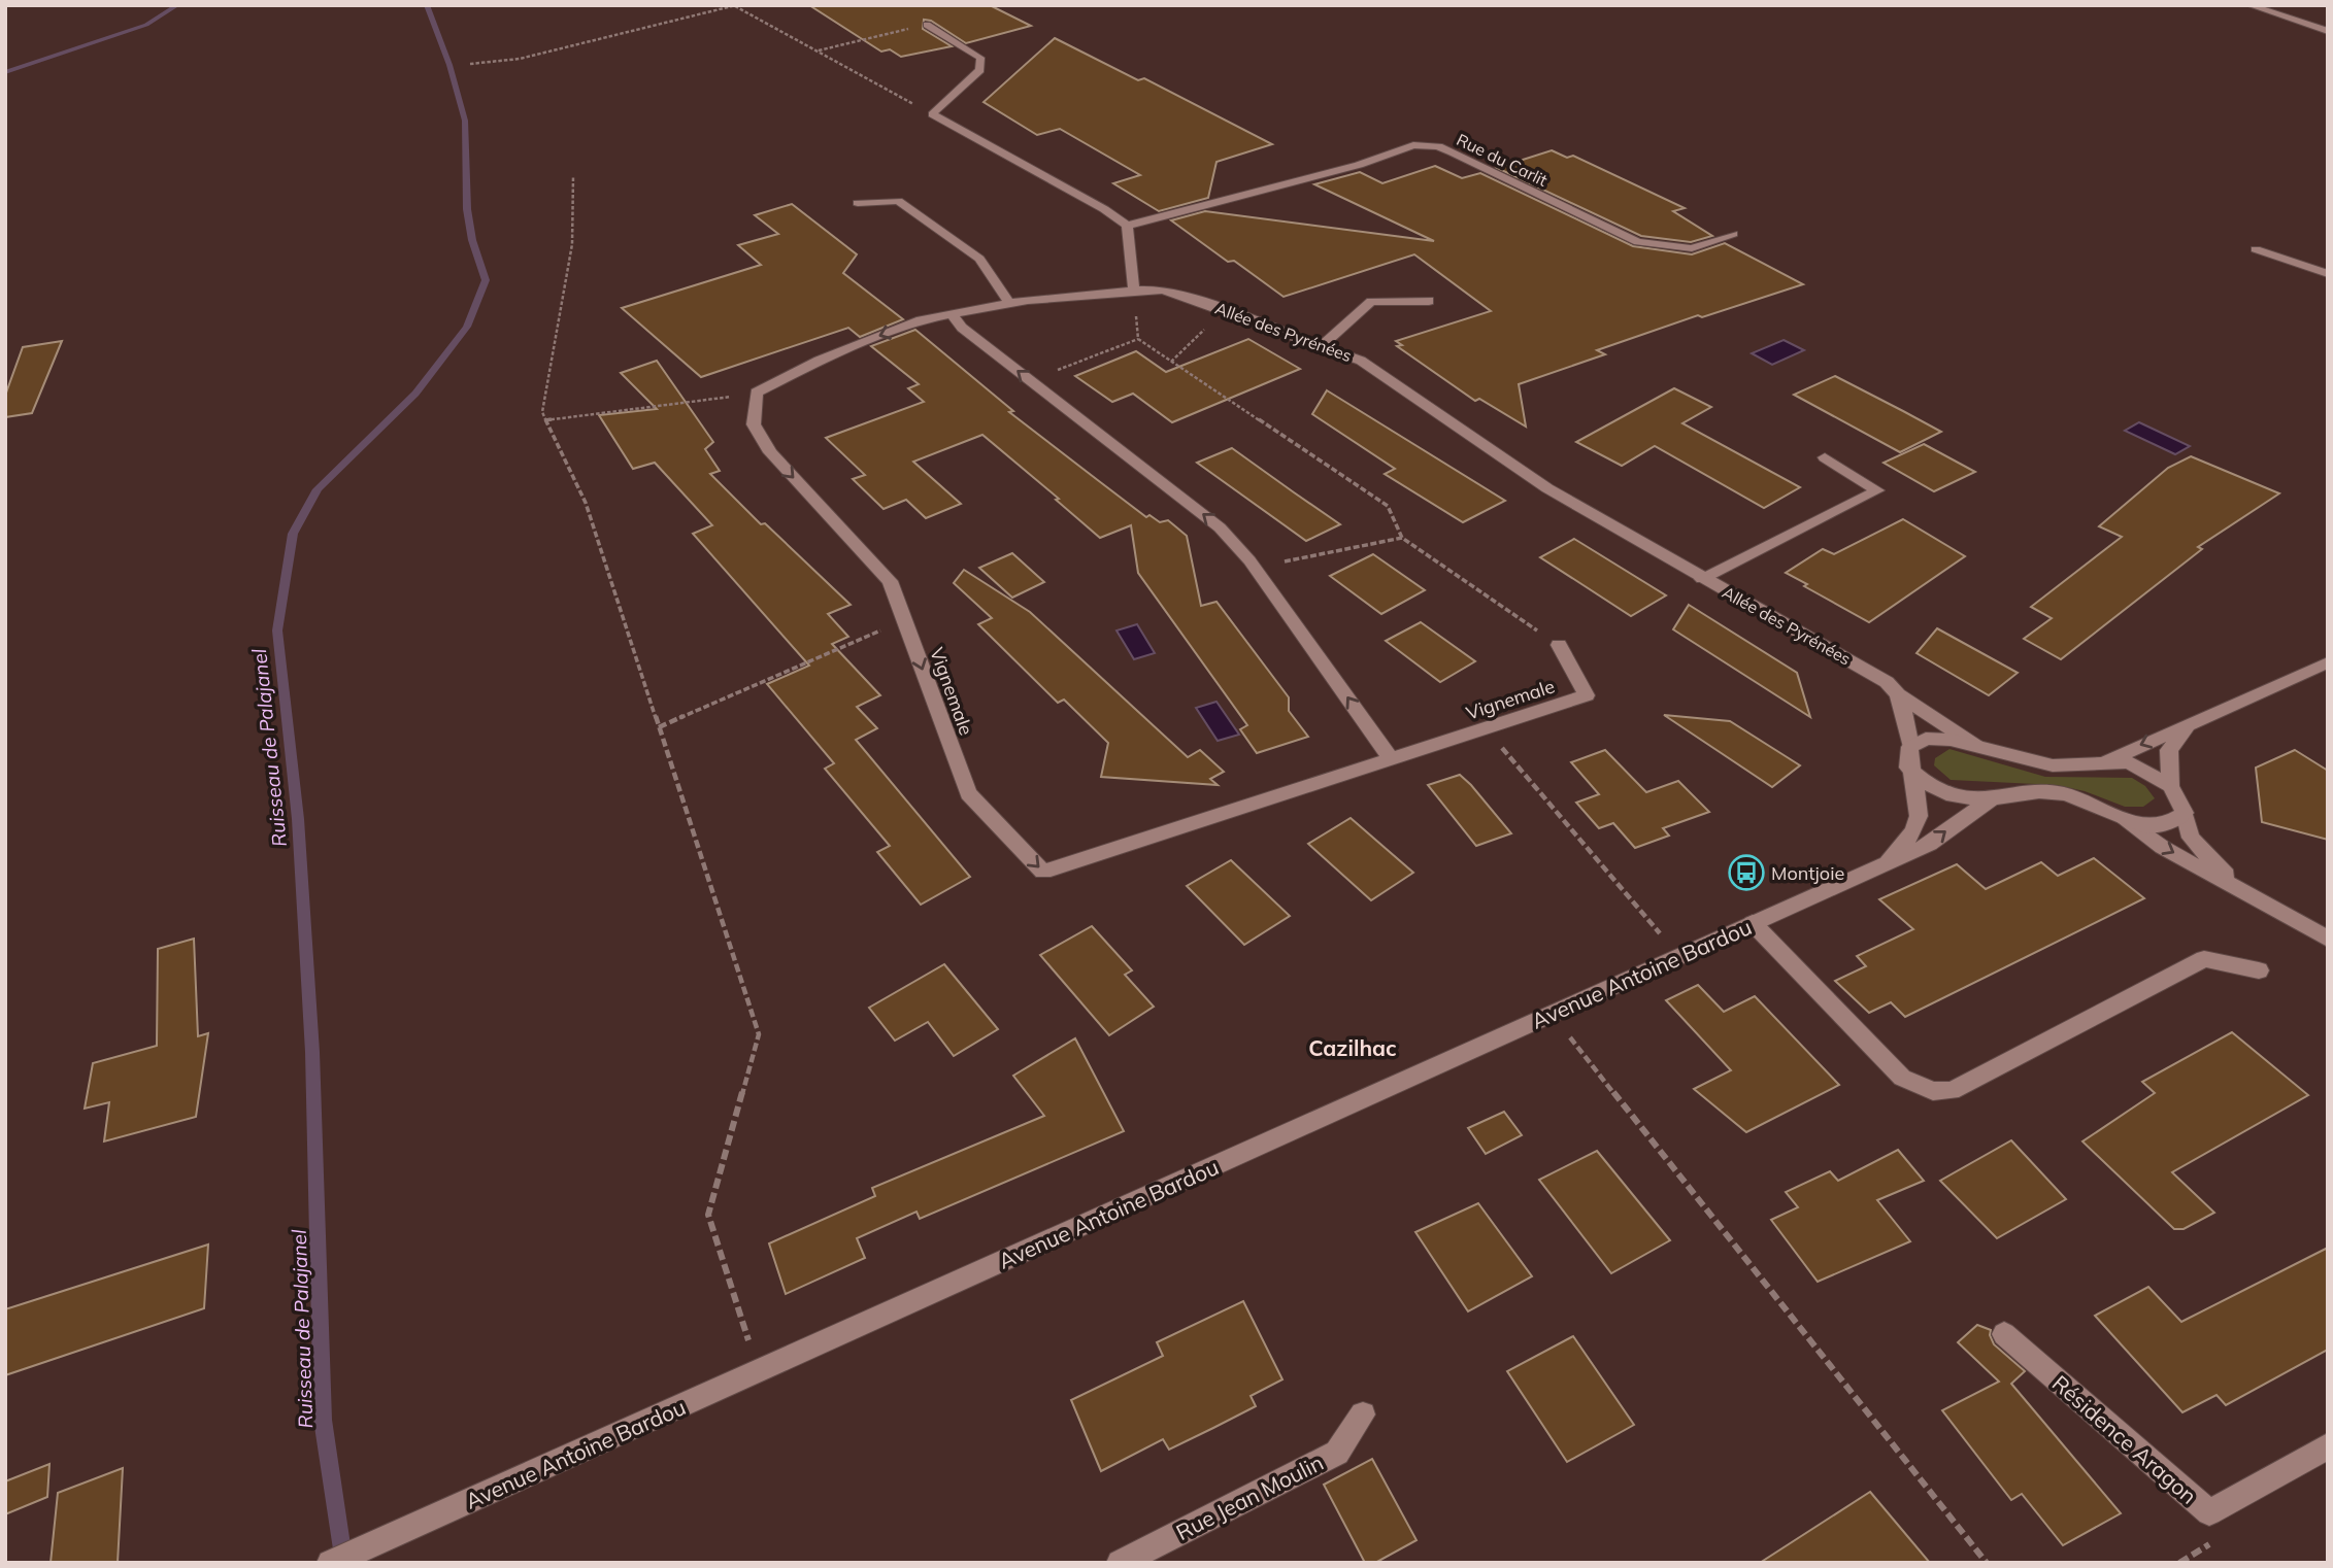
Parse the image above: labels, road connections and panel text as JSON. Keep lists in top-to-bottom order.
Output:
{
  "streets": {
    "street": [
      "Rue du Carlit",
      "Allée des Pyrénées",
      "Vignemale",
      "Avenue Antoine Bardou",
      "Résidence Aragon",
      "Rue Jean Moulin"
    ]
  },
  "districts": ["Cazilhac"],
  "water": ["Ruisseau de Palajanel"],
  "places": {
    "bus stop": ["Montjoie"]
  }
}
